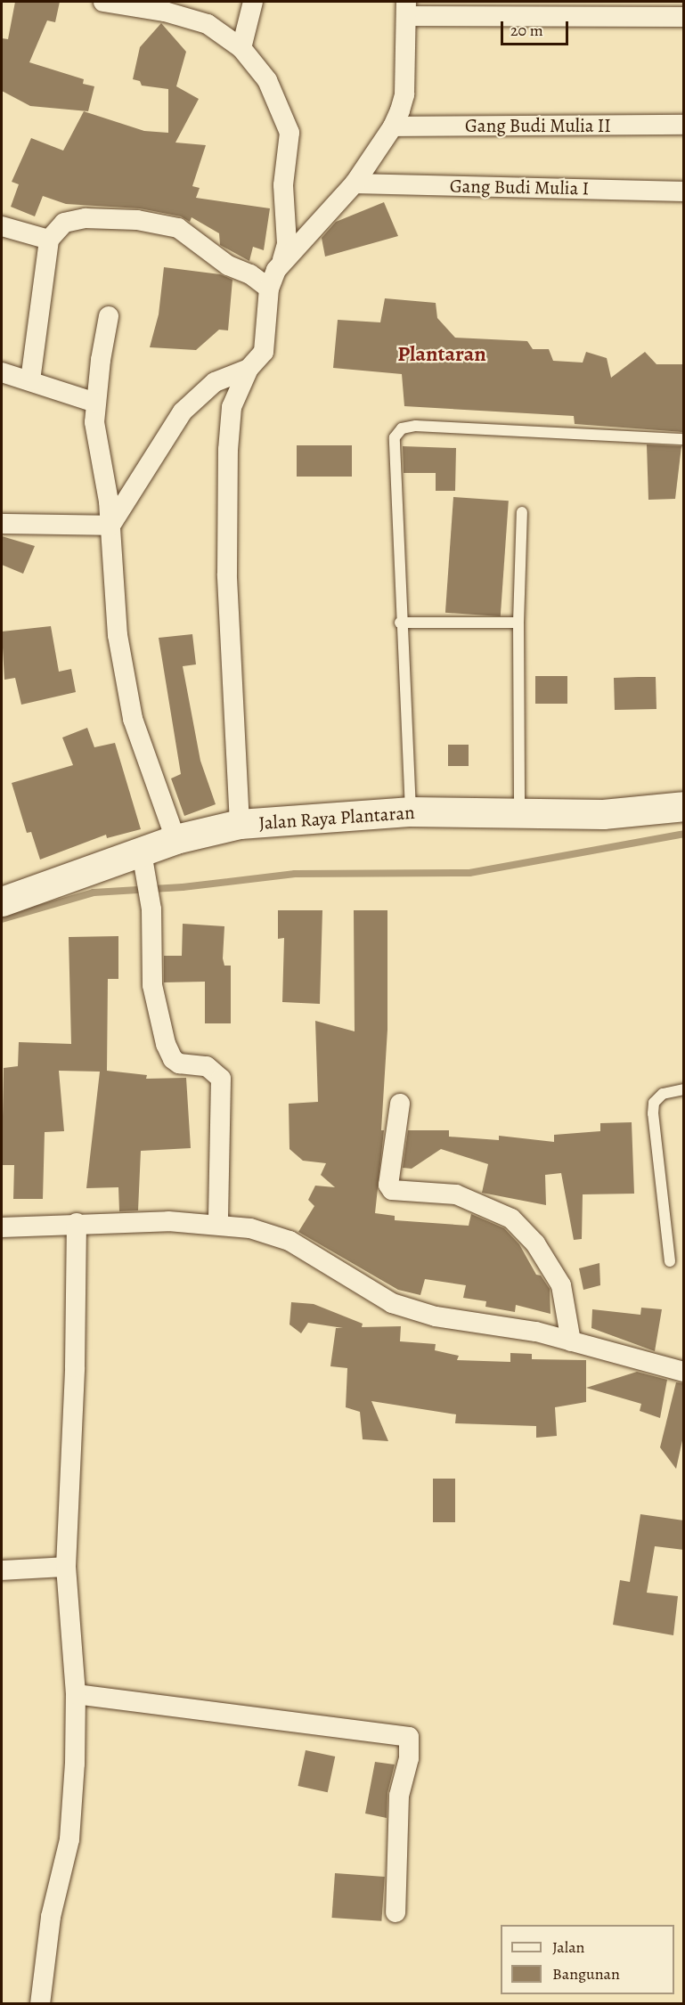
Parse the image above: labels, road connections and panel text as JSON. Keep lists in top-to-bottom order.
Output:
{
  "streets": {
    "main road": ["Jalan Raya Plantaran"],
    "street": ["Gang Budi Mulia II", "Gang Budi Mulia I"]
  },
  "districts": ["Plantaran"],
  "legend": ["Jalan", "Bangunan"],
  "scale_bar": "20 m"
}
